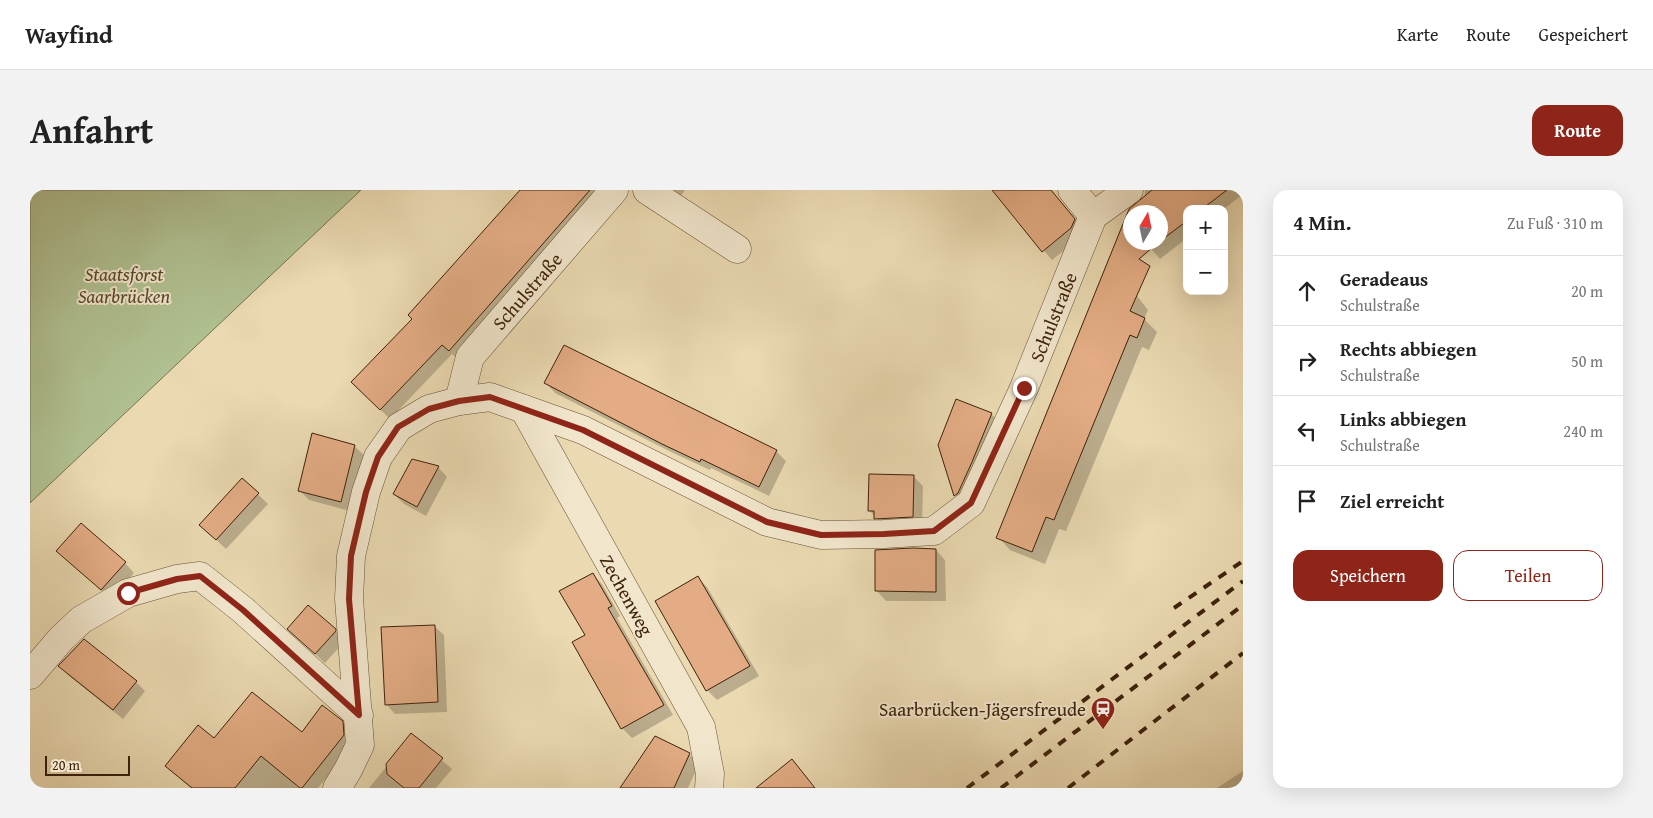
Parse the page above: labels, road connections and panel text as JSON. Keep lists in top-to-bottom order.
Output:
{
  "streets": {
    "street": ["Schulstraße", "Zechenweg"]
  },
  "crossings": [
    ["Schulstraße", "Zechenweg"]
  ],
  "parks": ["Staatsforst Saarbrücken"],
  "places": {
    "station": ["Saarbrücken-Jägersfreude"]
  },
  "scale_bar": "20 m",
  "north": "top",
  "page": {
    "header": "Wayfind",
    "nav": ["Karte", "Route", "Gespeichert"],
    "title": "Anfahrt",
    "buttons": [
      "Route",
      ["Speichern", "Teilen"]
    ],
    "heading": ["4 Min.", "Zu Fuß · 310 m"],
    "map_buttons": ["+", "−"],
    "list": [
      ["Geradeaus", "Schulstraße", "20 m"],
      ["Rechts abbiegen", "Schulstraße", "50 m"],
      ["Links abbiegen", "Schulstraße", "240 m"],
      "Ziel erreicht"
    ],
    "scale": "20 m"
  }
}
